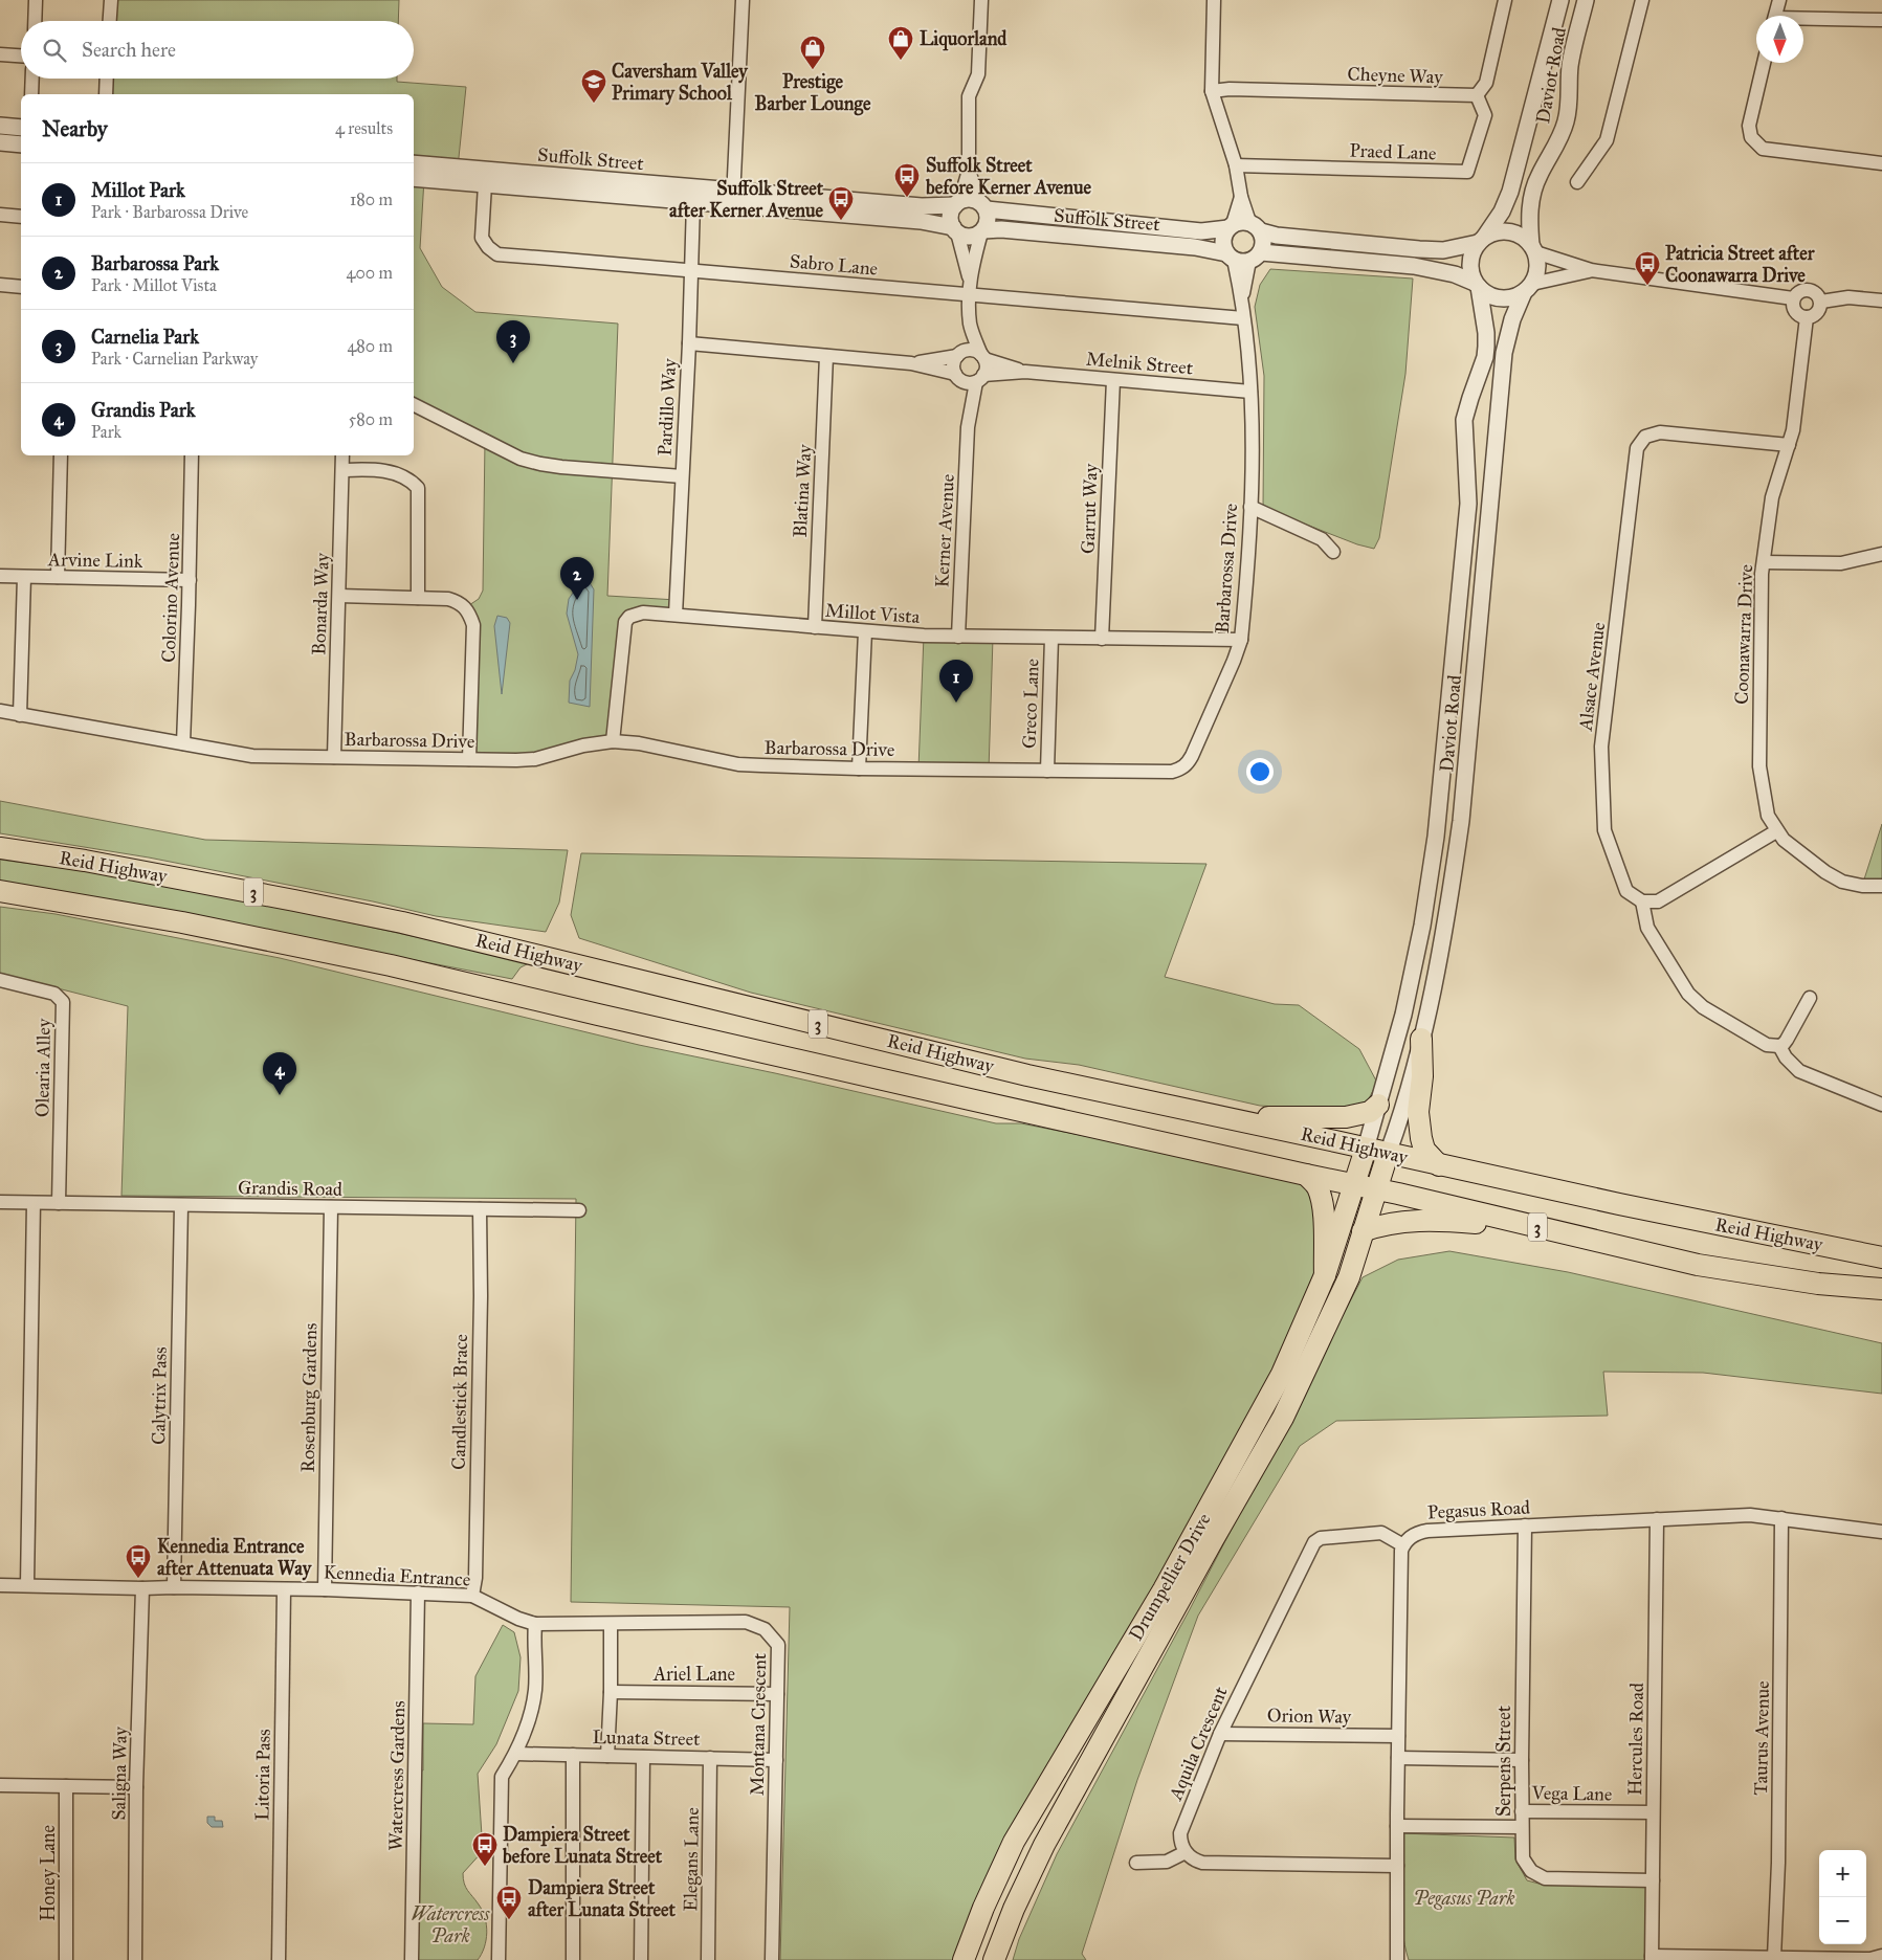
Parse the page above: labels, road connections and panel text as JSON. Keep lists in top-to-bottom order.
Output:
{
  "streets": {
    "main road": ["Reid Highway", "3", "Drumpellier Drive"],
    "street": [
      "Cheyne Way",
      "Daviot Road",
      "Praed Lane",
      "Suffolk Street",
      "Sabro Lane",
      "Melnik Street",
      "Pardillo Way",
      "Blatina Way",
      "Garrut Way",
      "Kerner Avenue",
      "Arvine Link",
      "Barbarossa Drive",
      "Colorino Avenue",
      "Bonarda Way",
      "Millot Vista",
      "Coonawarra Drive",
      "Alsace Avenue",
      "Greco Lane",
      "Olearia Alley",
      "Grandis Road",
      "Calytrix Pass",
      "Rosenburg Gardens",
      "Candlestick Brace",
      "Pegasus Road",
      "Kennedia Entrance",
      "Ariel Lane",
      "Orion Way",
      "Montana Crescent",
      "Lunata Street",
      "Taurus Avenue",
      "Hercules Road",
      "Aquila Crescent",
      "Serpens Street",
      "Saligna Way",
      "Litoria Pass",
      "Watercress Gardens",
      "Vega Lane",
      "Elegans Lane",
      "Honey Lane"
    ]
  },
  "crossings": [
    ["Cheyne Way", "Praed Lane"],
    ["Daviot Road", "Reid Highway"],
    ["Daviot Road", "Drumpellier Drive"],
    ["Suffolk Street", "Sabro Lane"],
    ["Suffolk Street", "Pardillo Way"],
    ["Suffolk Street", "Barbarossa Drive"],
    ["Sabro Lane", "Pardillo Way"],
    ["Sabro Lane", "Barbarossa Drive"],
    ["Melnik Street", "Garrut Way"],
    ["Melnik Street", "Kerner Avenue"],
    ["Melnik Street", "Barbarossa Drive"],
    ["Pardillo Way", "Millot Vista"],
    ["Blatina Way", "Millot Vista"],
    ["Garrut Way", "Millot Vista"],
    ["Kerner Avenue", "Millot Vista"],
    ["Arvine Link", "Colorino Avenue"],
    ["Barbarossa Drive", "Colorino Avenue"],
    ["Barbarossa Drive", "Bonarda Way"],
    ["Barbarossa Drive", "Millot Vista"],
    ["Barbarossa Drive", "Greco Lane"],
    ["Millot Vista", "Greco Lane"],
    ["Coonawarra Drive", "Alsace Avenue"],
    ["Reid Highway", "Drumpellier Drive"],
    ["Olearia Alley", "Grandis Road"],
    ["Grandis Road", "Calytrix Pass"],
    ["Grandis Road", "Rosenburg Gardens"],
    ["Grandis Road", "Candlestick Brace"],
    ["Calytrix Pass", "Kennedia Entrance"],
    ["Rosenburg Gardens", "Kennedia Entrance"],
    ["Candlestick Brace", "Kennedia Entrance"],
    ["Pegasus Road", "Taurus Avenue"],
    ["Pegasus Road", "Hercules Road"],
    ["Pegasus Road", "Aquila Crescent"],
    ["Pegasus Road", "Serpens Street"],
    ["Kennedia Entrance", "Montana Crescent"],
    ["Kennedia Entrance", "Saligna Way"],
    ["Kennedia Entrance", "Litoria Pass"],
    ["Kennedia Entrance", "Watercress Gardens"],
    ["Ariel Lane", "Montana Crescent"],
    ["Orion Way", "Aquila Crescent"],
    ["Montana Crescent", "Lunata Street"],
    ["Lunata Street", "Elegans Lane"],
    ["Hercules Road", "Serpens Street"],
    ["Hercules Road", "Vega Lane"],
    ["Serpens Street", "Vega Lane"]
  ],
  "parks": ["Pegasus Park", "Watercress Park"],
  "places": {
    "shop": ["Liquorland", "Prestige Barber Lounge"],
    "school or university": ["Caversham Valley Primary School"],
    "bus stop": [
      "Suffolk Street before Kerner Avenue",
      "Suffolk Street after Kerner Avenue",
      "Patricia Street after Coonawarra Drive",
      "Kennedia Entrance after Attenuata Way",
      "Dampiera Street before Lunata Street",
      "Dampiera Street after Lunata Street"
    ]
  },
  "north": "bottom",
  "page": {
    "search": "Search here",
    "heading": ["Nearby", "4 results"],
    "list": [
      {
        "mark": "1",
        "name": "Millot Park",
        "note": "Park · Barbarossa Drive",
        "value": "180 m"
      },
      {
        "mark": "2",
        "name": "Barbarossa Park",
        "note": "Park · Millot Vista",
        "value": "400 m"
      },
      {
        "mark": "3",
        "name": "Carnelia Park",
        "note": "Park · Carnelian Parkway",
        "value": "480 m"
      },
      {
        "mark": "4",
        "name": "Grandis Park",
        "note": "Park",
        "value": "580 m"
      }
    ],
    "pins": [
      "3",
      "2",
      "1",
      "4"
    ],
    "map_buttons": ["+", "−"]
  }
}
